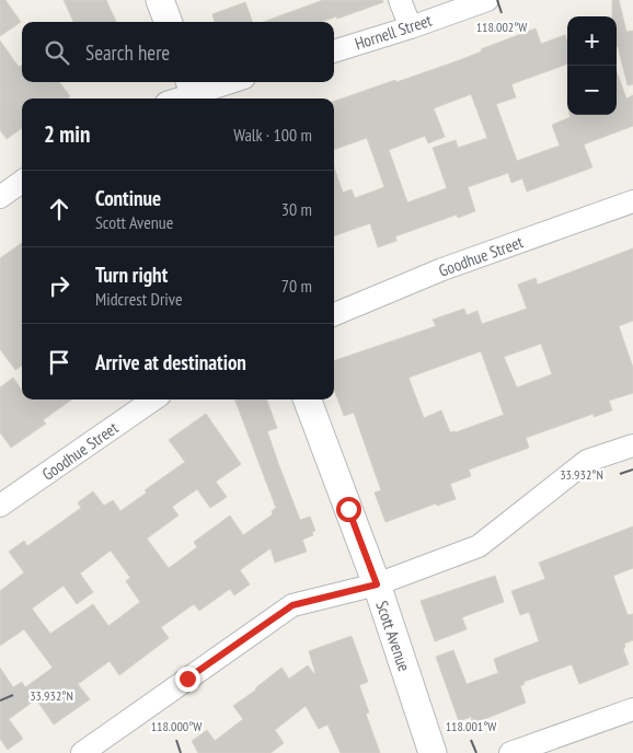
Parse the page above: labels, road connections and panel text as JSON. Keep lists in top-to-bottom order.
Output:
{
  "streets": {
    "street": ["Hornell Street", "Goodhue Street", "Scott Avenue"]
  },
  "page": {
    "map_buttons": ["+", "−"],
    "search": "Search here",
    "heading": ["2 min", "Walk · 100 m"],
    "list": [
      ["Continue", "Scott Avenue", "30 m"],
      ["Turn right", "Midcrest Drive", "70 m"],
      "Arrive at destination"
    ]
  },
  "coordinates": [
    "118.002°W",
    "33.932°N",
    "118.000°W",
    "118.001°W"
  ]
}
